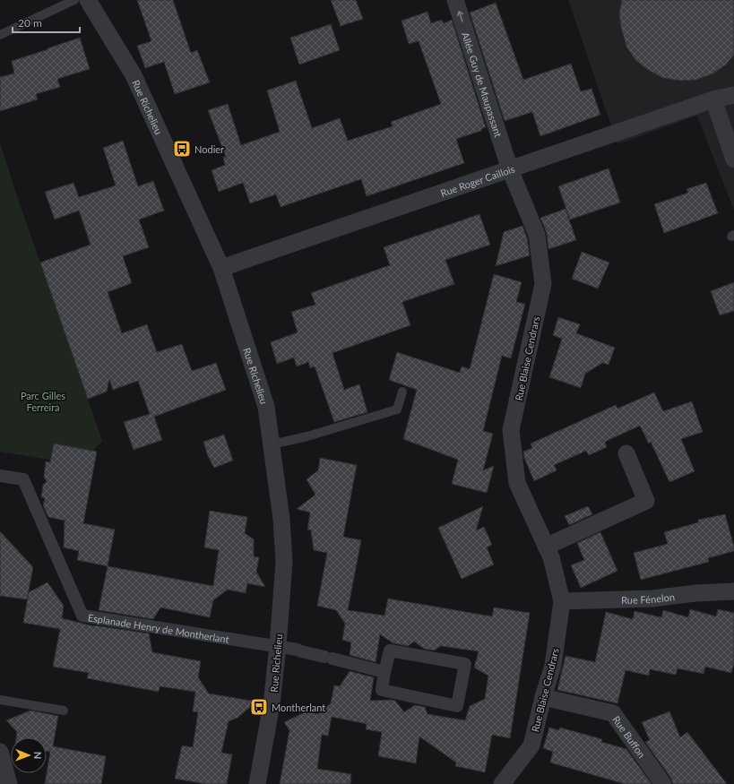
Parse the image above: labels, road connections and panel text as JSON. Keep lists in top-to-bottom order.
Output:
{
  "streets": {
    "street": [
      "Allée Guy de Maupassant",
      "Rue Richelieu",
      "Rue Roger Caillois",
      "Rue Blaise Cendrars",
      "Rue Fénelon",
      "Esplanade Henry de Montherlant",
      "Rue Buffon"
    ]
  },
  "crossings": [
    ["Allée Guy de Maupassant", "Rue Roger Caillois"],
    ["Allée Guy de Maupassant", "Rue Blaise Cendrars"],
    ["Rue Richelieu", "Rue Roger Caillois"],
    ["Rue Richelieu", "Esplanade Henry de Montherlant"],
    ["Rue Roger Caillois", "Rue Blaise Cendrars"],
    ["Rue Blaise Cendrars", "Rue Fénelon"],
    ["Rue Blaise Cendrars", "Rue Buffon"]
  ],
  "one_way": ["Allée Guy de Maupassant"],
  "parks": ["Parc Gilles Ferreira"],
  "places": {
    "bus stop": ["Nodier", "Montherlant"]
  },
  "scale_bar": "20 m",
  "north": "right"
}
